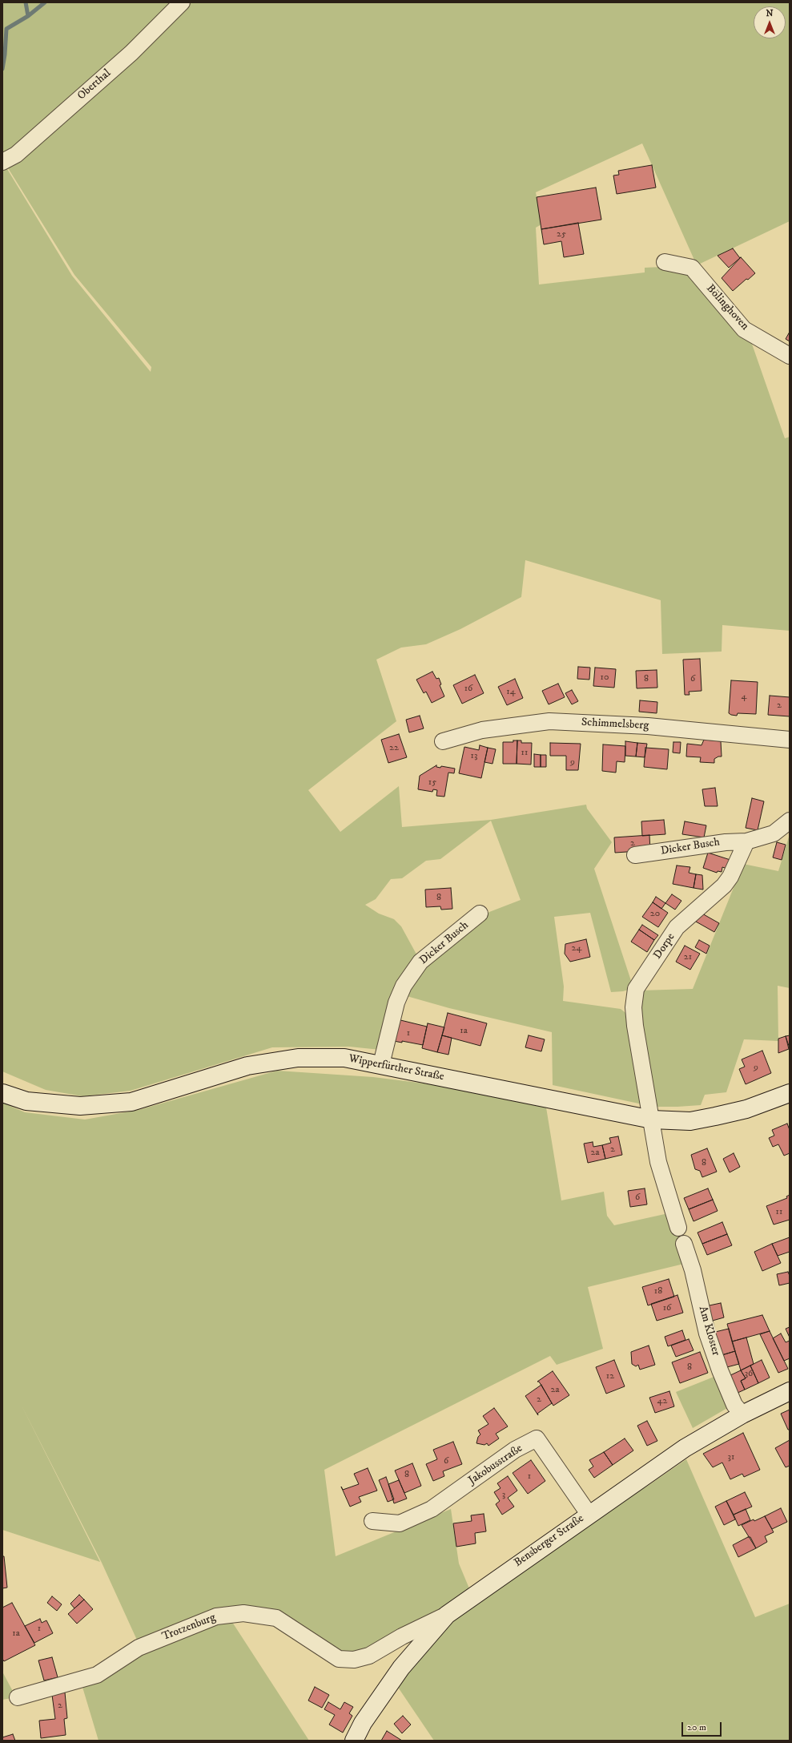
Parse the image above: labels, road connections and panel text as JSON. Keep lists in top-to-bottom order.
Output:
{
  "streets": {
    "main road": ["Wipperfürther Straße", "Bensberger Straße"],
    "street": [
      "Oberthal",
      "Bölinghoven",
      "Schimmelsberg",
      "Dicker Busch",
      "Dorpe",
      "Am Kloster",
      "Jakobusstraße",
      "Trotzenburg"
    ]
  },
  "crossings": [
    ["Dicker Busch", "Dorpe"],
    ["Dicker Busch", "Wipperfürther Straße"],
    ["Dorpe", "Wipperfürther Straße"],
    ["Am Kloster", "Bensberger Straße"],
    ["Jakobusstraße", "Bensberger Straße"],
    ["Bensberger Straße", "Trotzenburg"]
  ],
  "house_numbers": [
    "25",
    "10",
    "8",
    "6",
    "16",
    "14",
    "4",
    "2",
    "22",
    "11",
    "13",
    "9",
    "15",
    "2",
    "8",
    "20",
    "24",
    "21",
    "1a",
    "1",
    "9",
    "2",
    "2a",
    "8",
    "6",
    "11",
    "18",
    "16",
    "8",
    "36",
    "12",
    "2a",
    "2",
    "42",
    "31",
    "6",
    "8",
    "1",
    "3",
    "1",
    "1a",
    "2"
  ],
  "scale_bar": "20 m",
  "north": "top"
}
